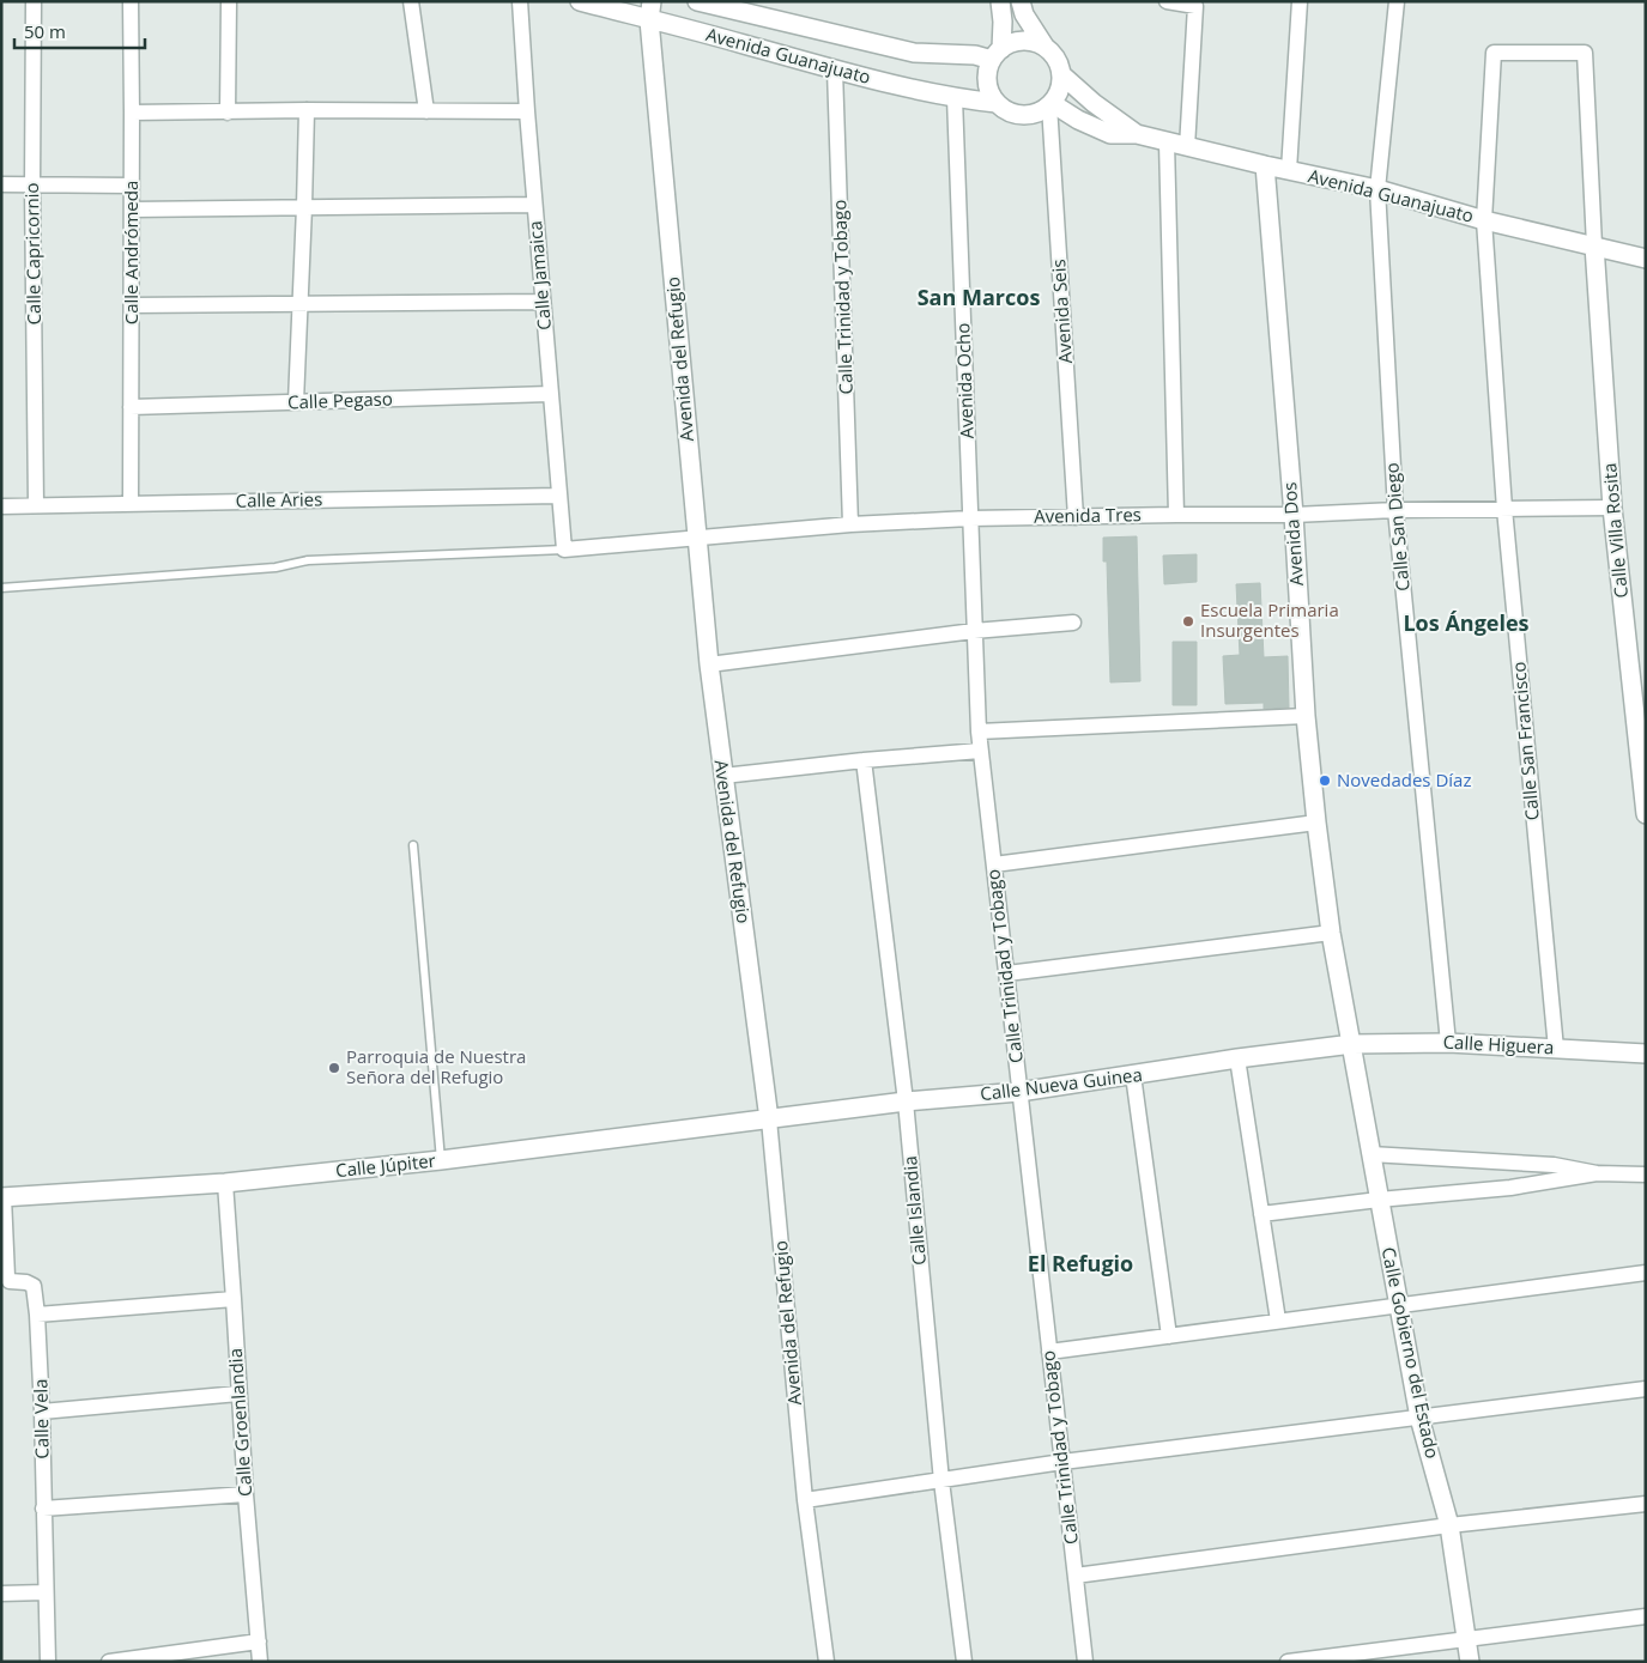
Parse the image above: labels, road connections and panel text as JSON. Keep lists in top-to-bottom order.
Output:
{
  "streets": {
    "street": [
      "Avenida Guanajuato",
      "Calle Andrómeda",
      "Calle Capricornio",
      "Calle Jamaica",
      "Calle Trinidad y Tobago",
      "Avenida Seis",
      "Avenida del Refugio",
      "Avenida Ocho",
      "Calle Pegaso",
      "Calle Aries",
      "Avenida Tres",
      "Calle San Diego",
      "Calle Villa Rosita",
      "Avenida Dos",
      "Calle San Francisco",
      "Calle Higuera",
      "Calle Nueva Guinea",
      "Calle Júpiter",
      "Calle Islandia",
      "Calle Gobierno del Estado",
      "Calle Vela",
      "Calle Groenlandia"
    ]
  },
  "crossings": [
    ["Avenida Guanajuato", "Calle Trinidad y Tobago"],
    ["Avenida Guanajuato", "Avenida Seis"],
    ["Avenida Guanajuato", "Avenida del Refugio"],
    ["Avenida Guanajuato", "Avenida Ocho"],
    ["Avenida Guanajuato", "Calle San Diego"],
    ["Avenida Guanajuato", "Calle Villa Rosita"],
    ["Avenida Guanajuato", "Avenida Dos"],
    ["Avenida Guanajuato", "Calle San Francisco"],
    ["Calle Andrómeda", "Calle Pegaso"],
    ["Calle Andrómeda", "Calle Aries"],
    ["Calle Capricornio", "Calle Aries"],
    ["Calle Jamaica", "Calle Pegaso"],
    ["Calle Jamaica", "Calle Aries"],
    ["Calle Jamaica", "Avenida Tres"],
    ["Calle Trinidad y Tobago", "Avenida Ocho"],
    ["Calle Trinidad y Tobago", "Avenida Tres"],
    ["Calle Trinidad y Tobago", "Calle Nueva Guinea"],
    ["Avenida Seis", "Avenida Tres"],
    ["Avenida del Refugio", "Avenida Tres"],
    ["Avenida del Refugio", "Calle Nueva Guinea"],
    ["Avenida del Refugio", "Calle Júpiter"],
    ["Avenida Ocho", "Avenida Tres"],
    ["Avenida Tres", "Calle San Diego"],
    ["Avenida Tres", "Calle Villa Rosita"],
    ["Avenida Tres", "Avenida Dos"],
    ["Avenida Tres", "Calle San Francisco"],
    ["Calle San Diego", "Calle Higuera"],
    ["Calle Villa Rosita", "Calle San Francisco"],
    ["Avenida Dos", "Calle Higuera"],
    ["Avenida Dos", "Calle Nueva Guinea"],
    ["Avenida Dos", "Calle Gobierno del Estado"],
    ["Calle San Francisco", "Calle Higuera"],
    ["Calle Higuera", "Calle Nueva Guinea"],
    ["Calle Higuera", "Calle Gobierno del Estado"],
    ["Calle Nueva Guinea", "Calle Júpiter"],
    ["Calle Nueva Guinea", "Calle Islandia"],
    ["Calle Nueva Guinea", "Calle Gobierno del Estado"],
    ["Calle Júpiter", "Calle Vela"],
    ["Calle Júpiter", "Calle Groenlandia"]
  ],
  "districts": ["San Marcos", "Los Ángeles", "El Refugio"],
  "places": ["Escuela Primaria Insurgentes", "Novedades Díaz", "Parroquia de Nuestra Señora del Refugio"],
  "scale_bar": "50 m"
}
